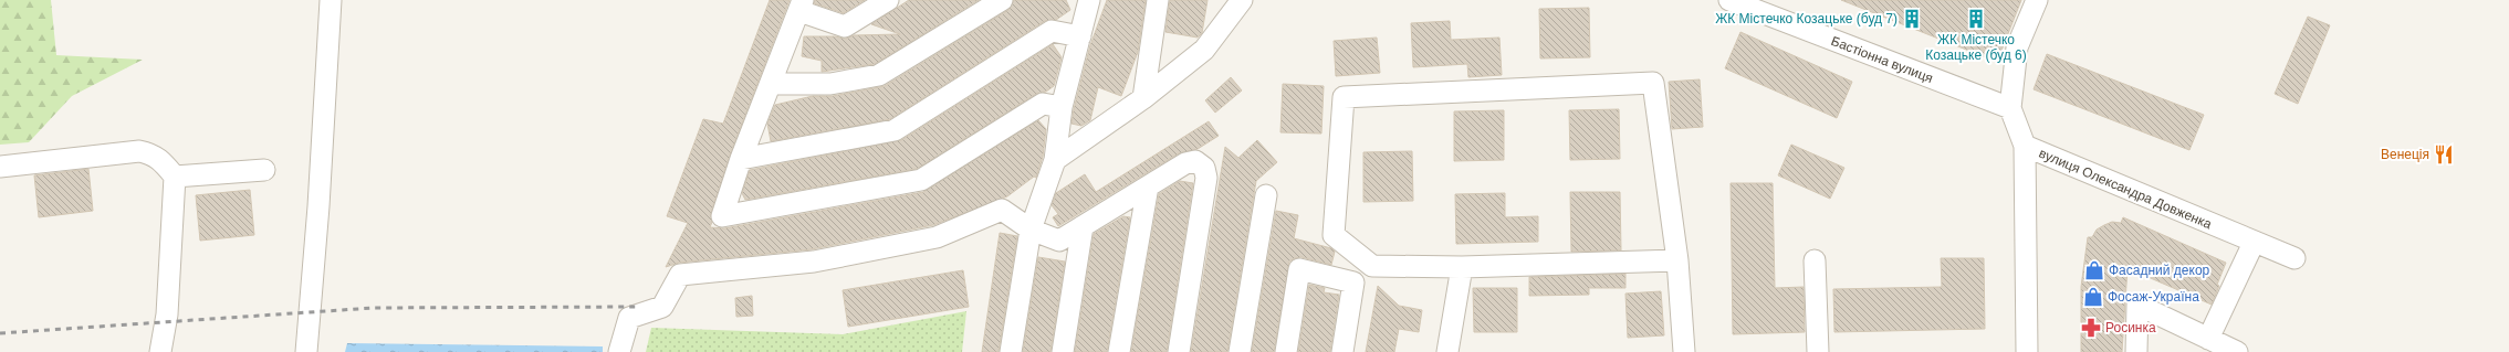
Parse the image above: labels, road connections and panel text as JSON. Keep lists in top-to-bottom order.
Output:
{
  "streets": {
    "street": ["Бастіонна вулиця", "вулиця Олександра Довженка"]
  },
  "places": {
    "building": ["ЖК Містечко Козацьке (буд 7)", "ЖК Містечко Козацьке (буд 6)"],
    "restaurant": ["Венеція"],
    "shop": ["Фасадний декор", "Фосаж-Україна"],
    "pharmacy": ["Росинка"]
  }
}
